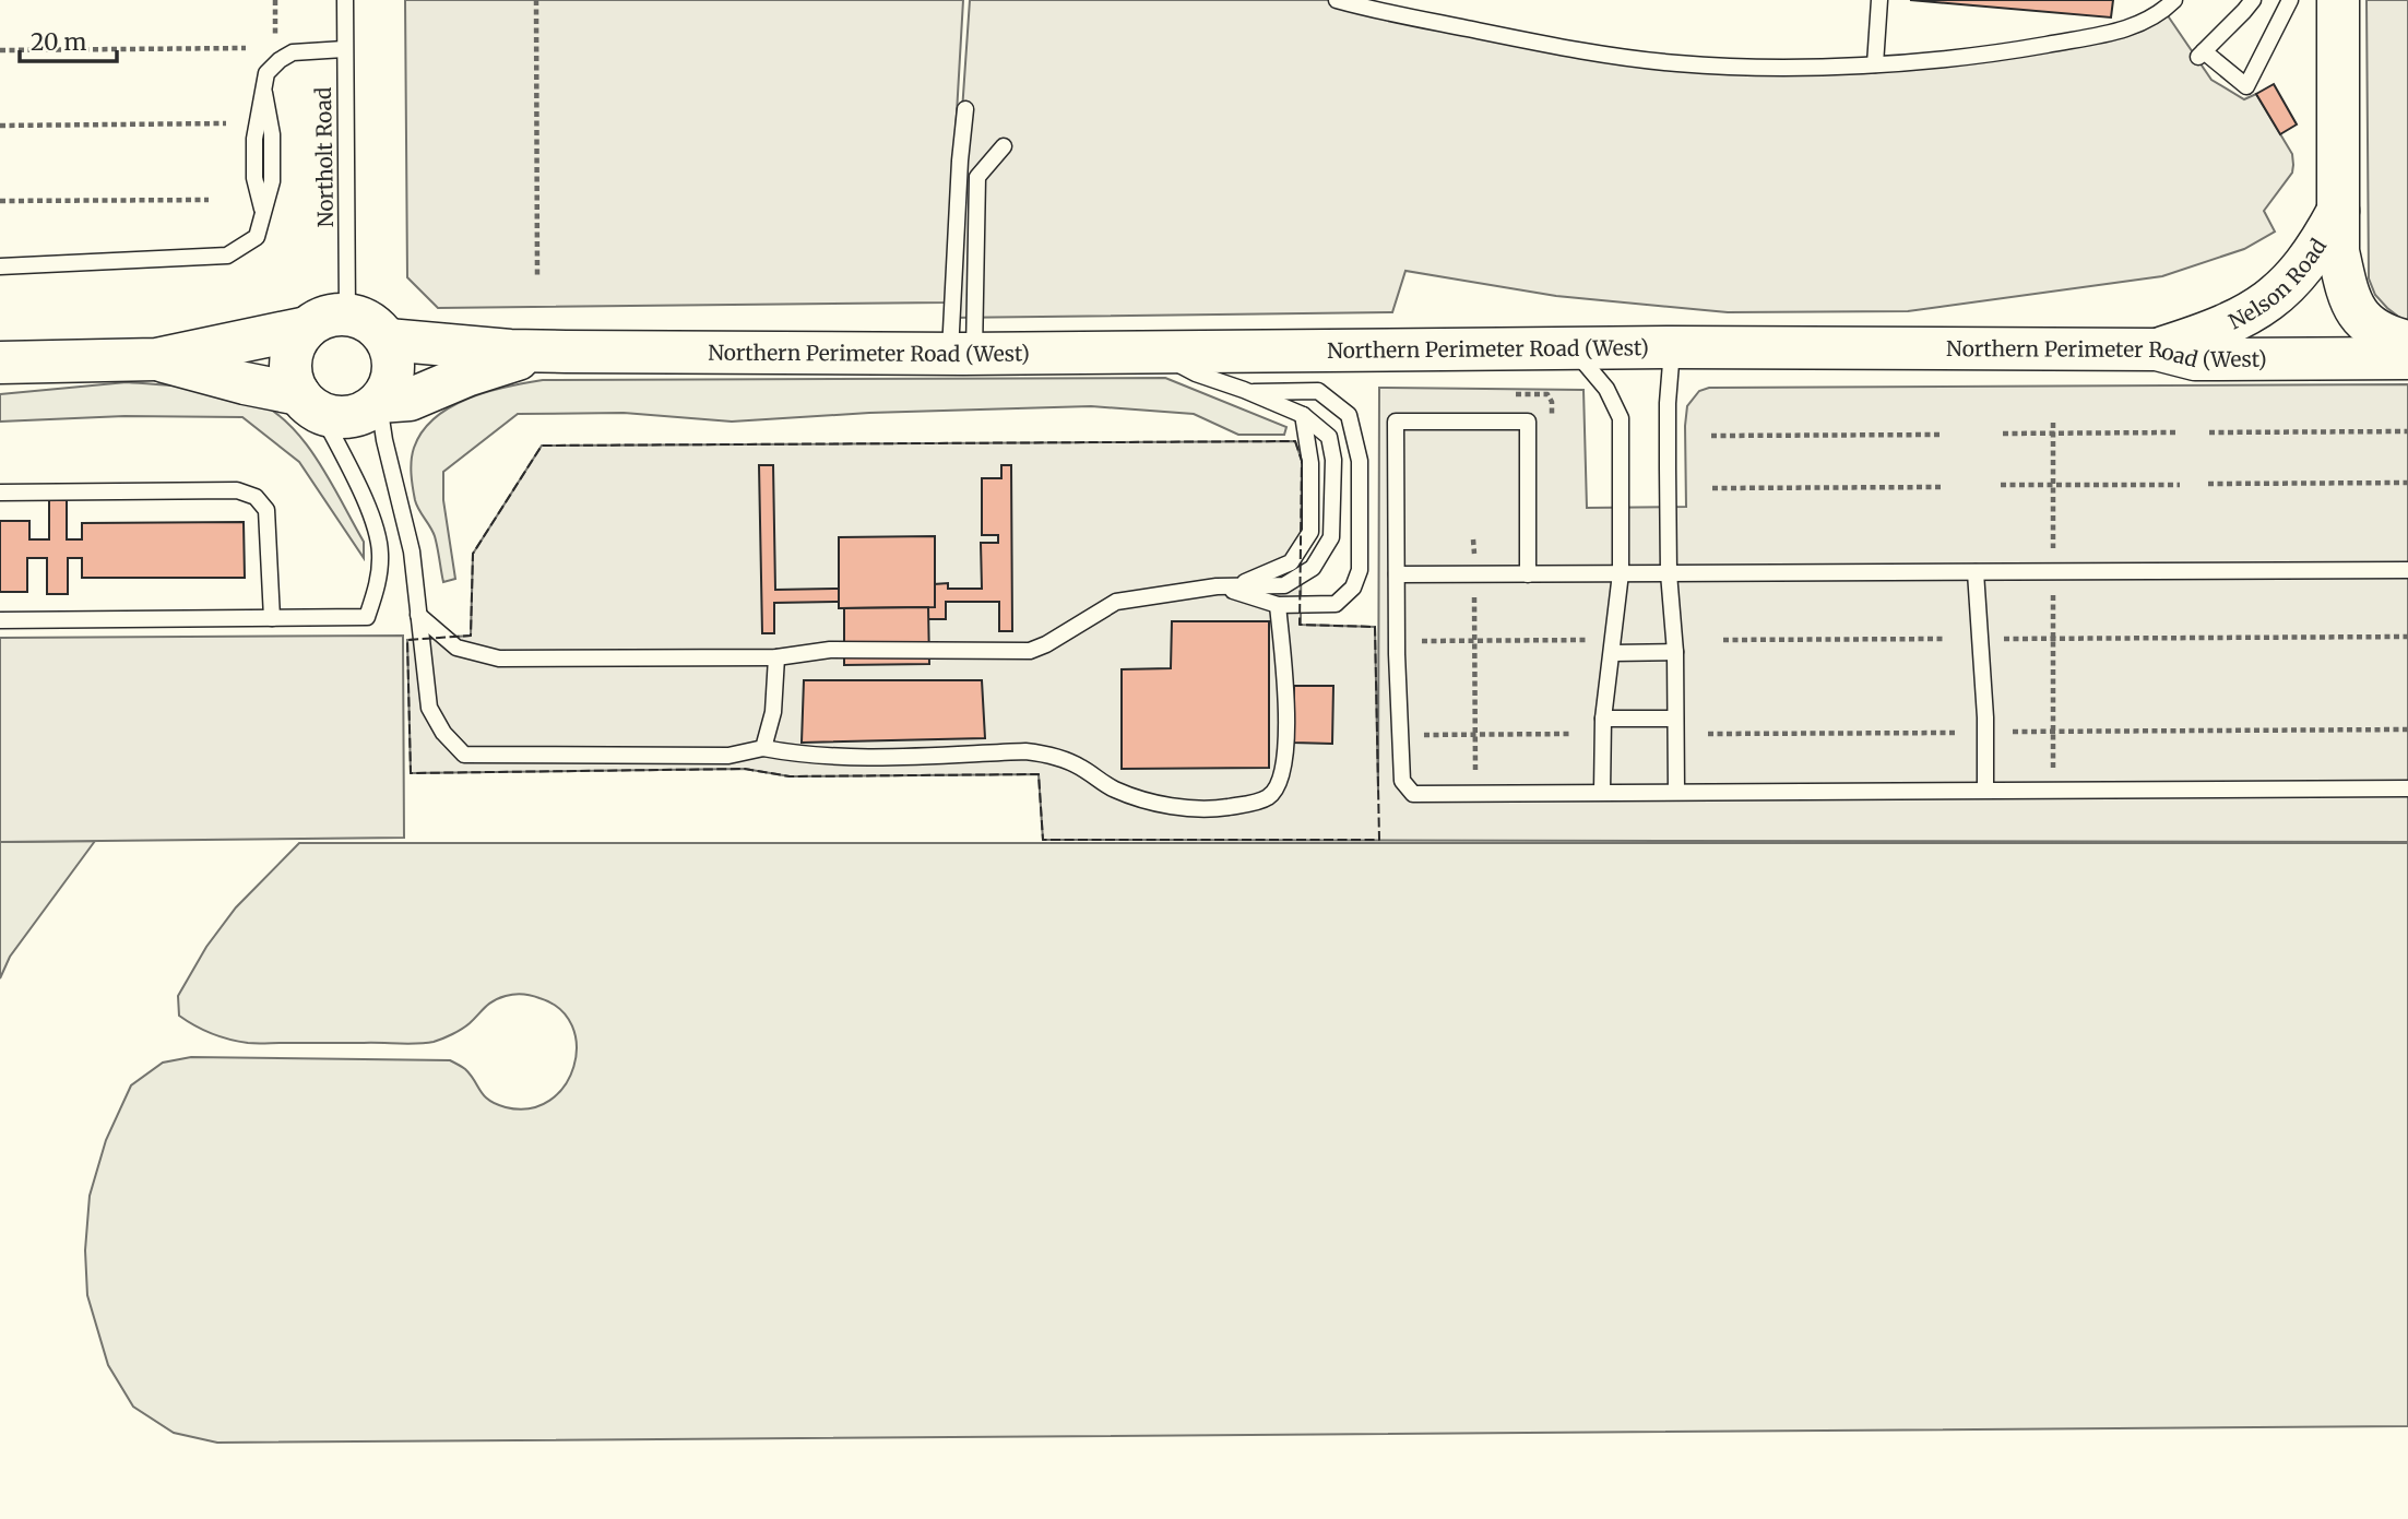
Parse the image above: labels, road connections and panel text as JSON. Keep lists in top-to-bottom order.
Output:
{
  "streets": {
    "street": ["Nelson Road", "Northern Perimeter Road (West)"],
    "lane": ["Northolt Road"]
  },
  "crossings": [
    ["Northolt Road", "Northern Perimeter Road (West)"],
    ["Nelson Road", "Northern Perimeter Road (West)"]
  ],
  "scale_bar": "20 m"
}
